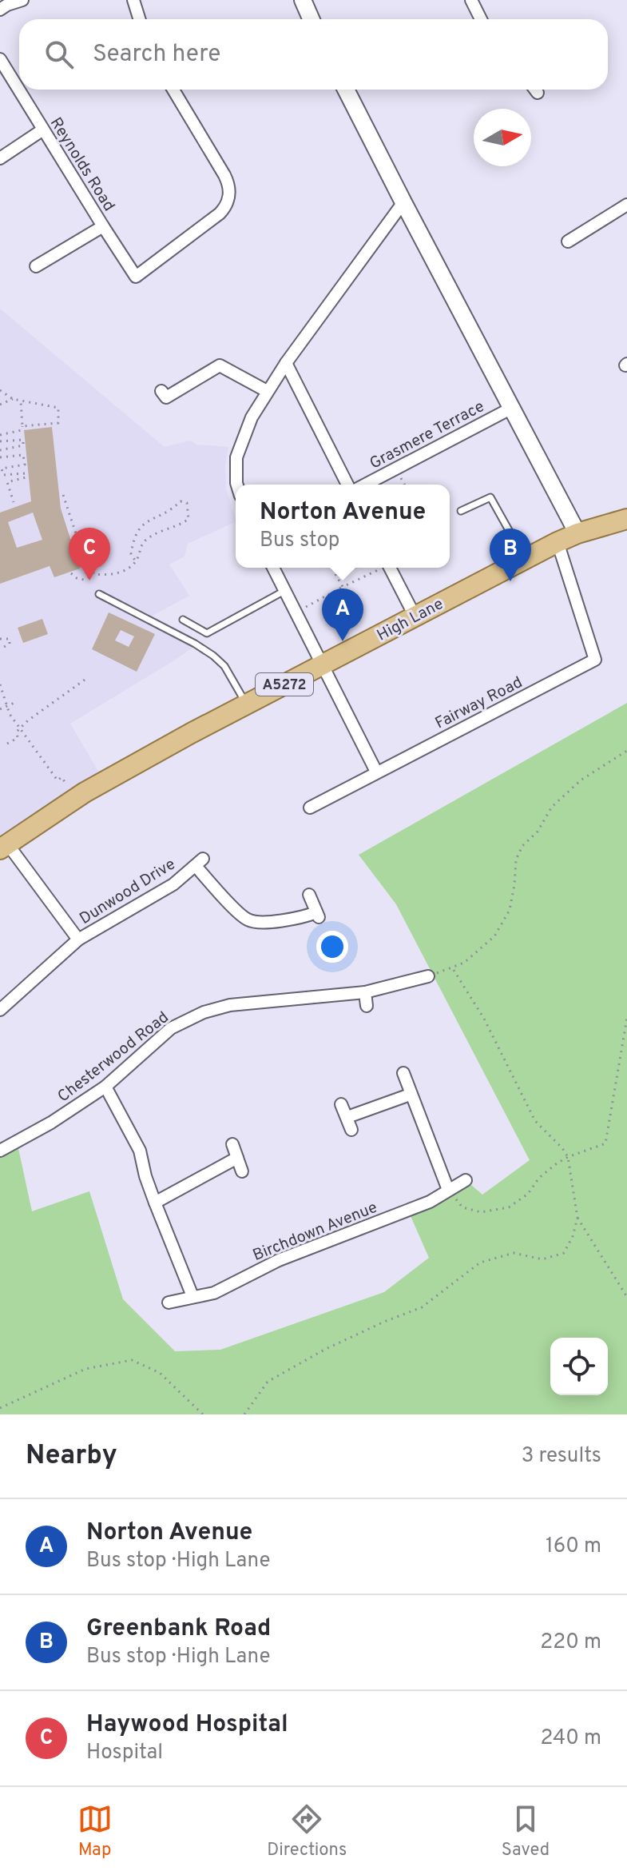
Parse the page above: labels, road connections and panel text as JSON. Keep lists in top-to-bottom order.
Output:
{
  "streets": {
    "main road": ["High Lane", "A5272"],
    "street": [
      "Reynolds Road",
      "Grasmere Terrace",
      "Fairway Road",
      "Dunwood Drive",
      "Chesterwood Road",
      "Birchdown Avenue"
    ]
  },
  "crossings": [
    ["High Lane", "Fairway Road"],
    ["High Lane", "Dunwood Drive"]
  ],
  "north": "right",
  "page": {
    "search": "Search here",
    "popup": ["Norton Avenue", "Bus stop"],
    "pins": ["C", "B", "A"],
    "heading": ["Nearby", "3 results"],
    "list": [
      {
        "mark": "A",
        "name": "Norton Avenue",
        "note": "Bus stop · High Lane",
        "value": "160 m"
      },
      {
        "mark": "B",
        "name": "Greenbank Road",
        "note": "Bus stop · High Lane",
        "value": "220 m"
      },
      {
        "mark": "C",
        "name": "Haywood Hospital",
        "note": "Hospital",
        "value": "240 m"
      }
    ],
    "nav": ["Map", "Directions", "Saved"]
  }
}
